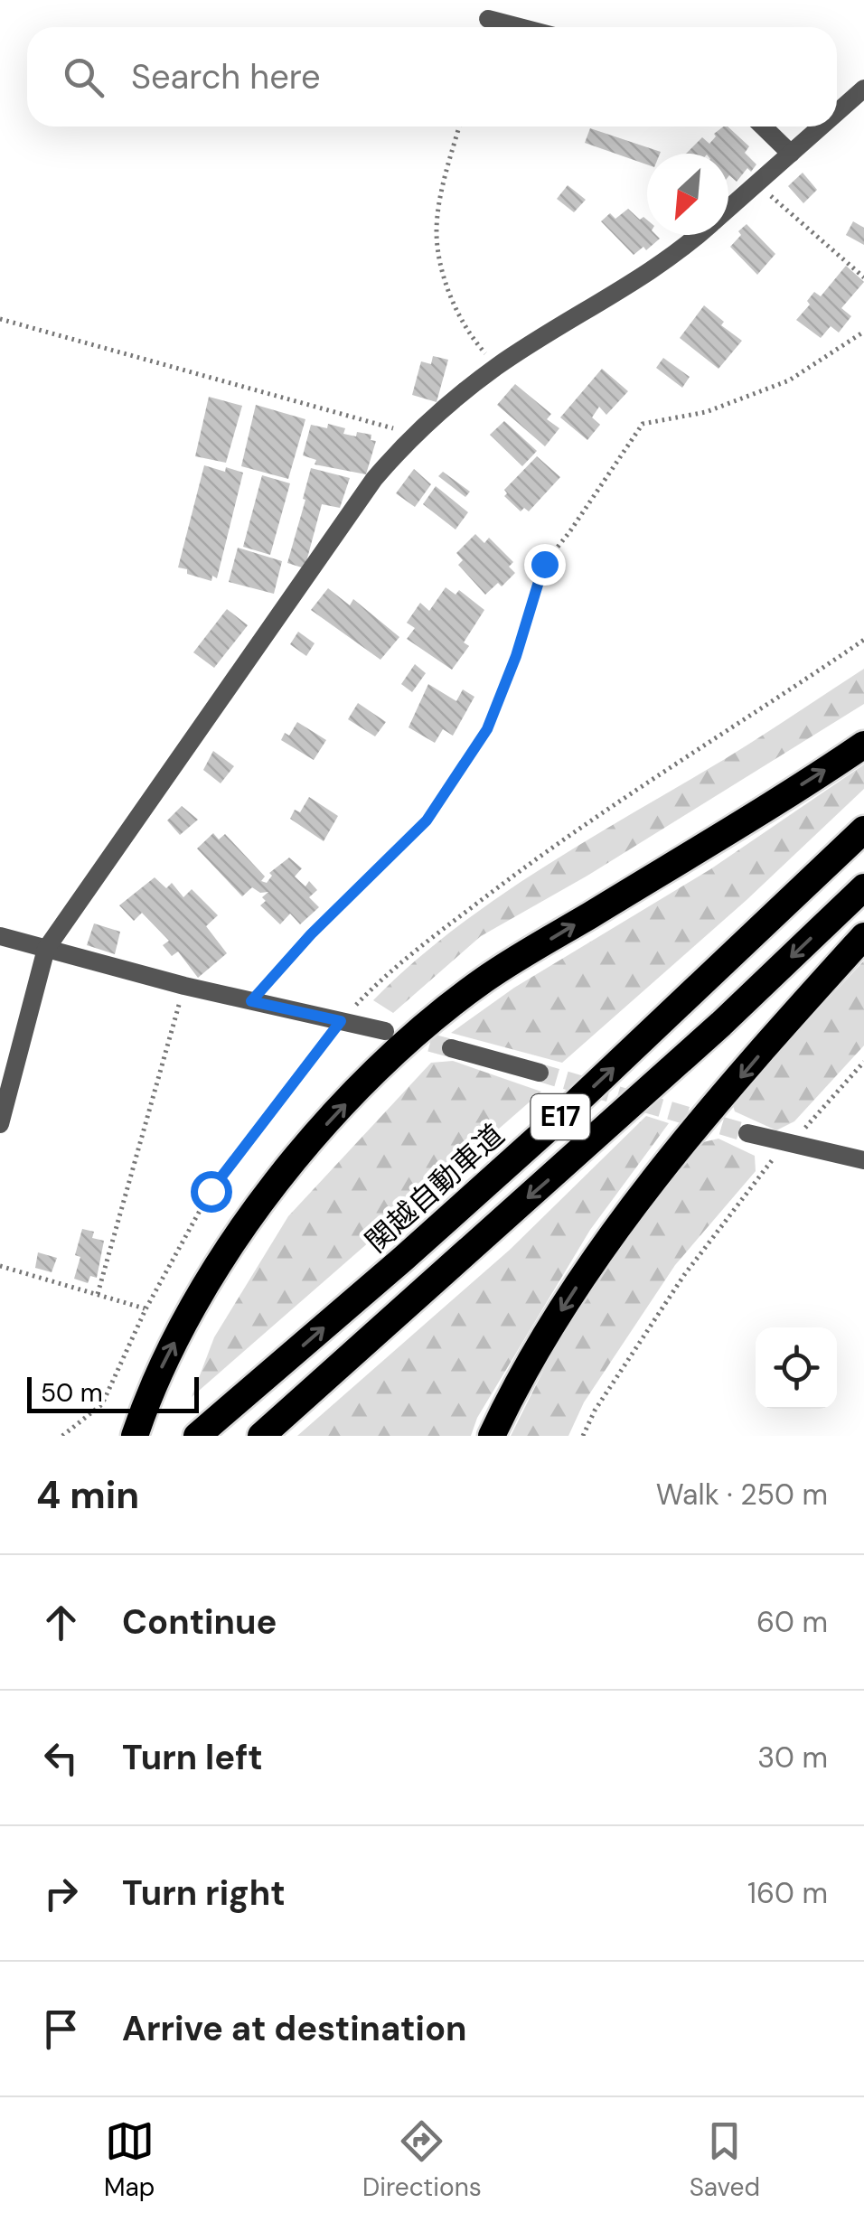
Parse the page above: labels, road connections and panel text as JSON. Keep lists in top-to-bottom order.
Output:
{
  "streets": {
    "highway": ["E17", "関越自動車道"]
  },
  "scale_bar": "50 m",
  "north": "bottom left",
  "page": {
    "search": "Search here",
    "scale": "50 m",
    "heading": ["4 min", "Walk · 250 m"],
    "list": [
      ["Continue", "60 m"],
      ["Turn left", "30 m"],
      ["Turn right", "160 m"],
      "Arrive at destination"
    ],
    "nav": ["Map", "Directions", "Saved"]
  }
}
